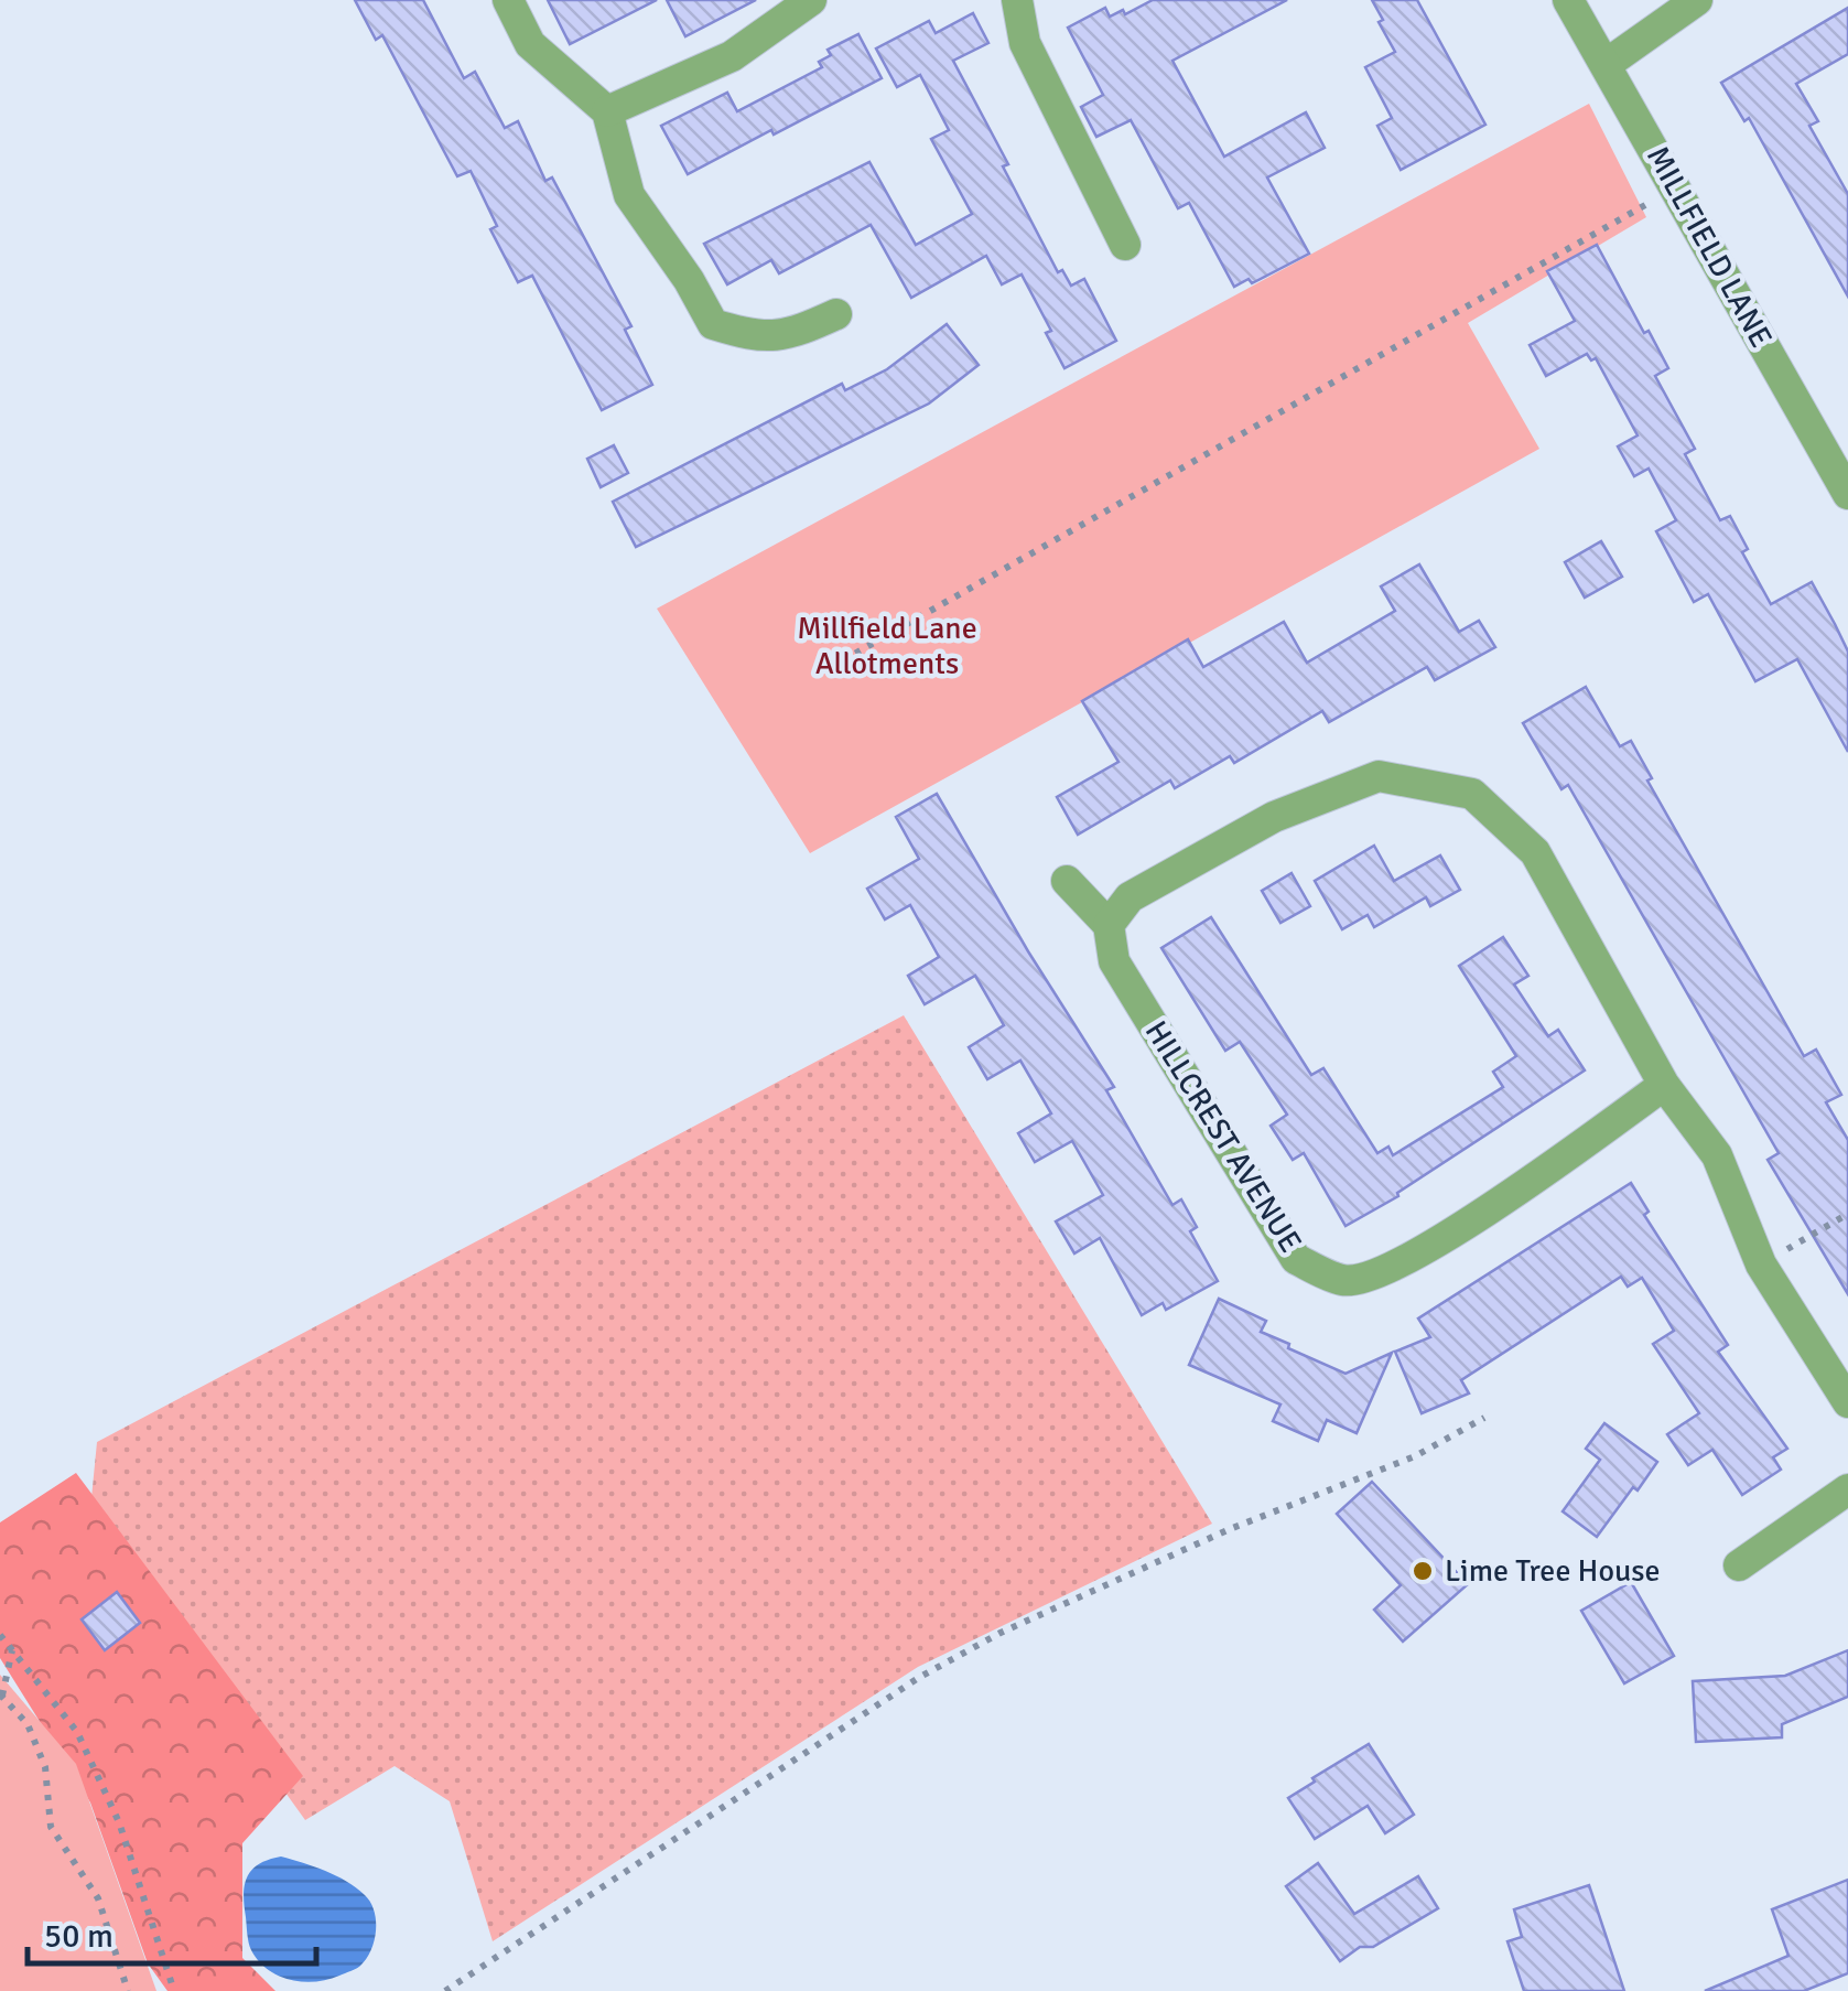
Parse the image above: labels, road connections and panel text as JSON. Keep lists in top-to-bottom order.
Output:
{
  "streets": {
    "street": ["MILLFIELD LANE", "HILLCREST AVENUE"]
  },
  "parks": ["Millfield Lane Allotments"],
  "places": ["Lime Tree House"],
  "scale_bar": "50 m"
}
